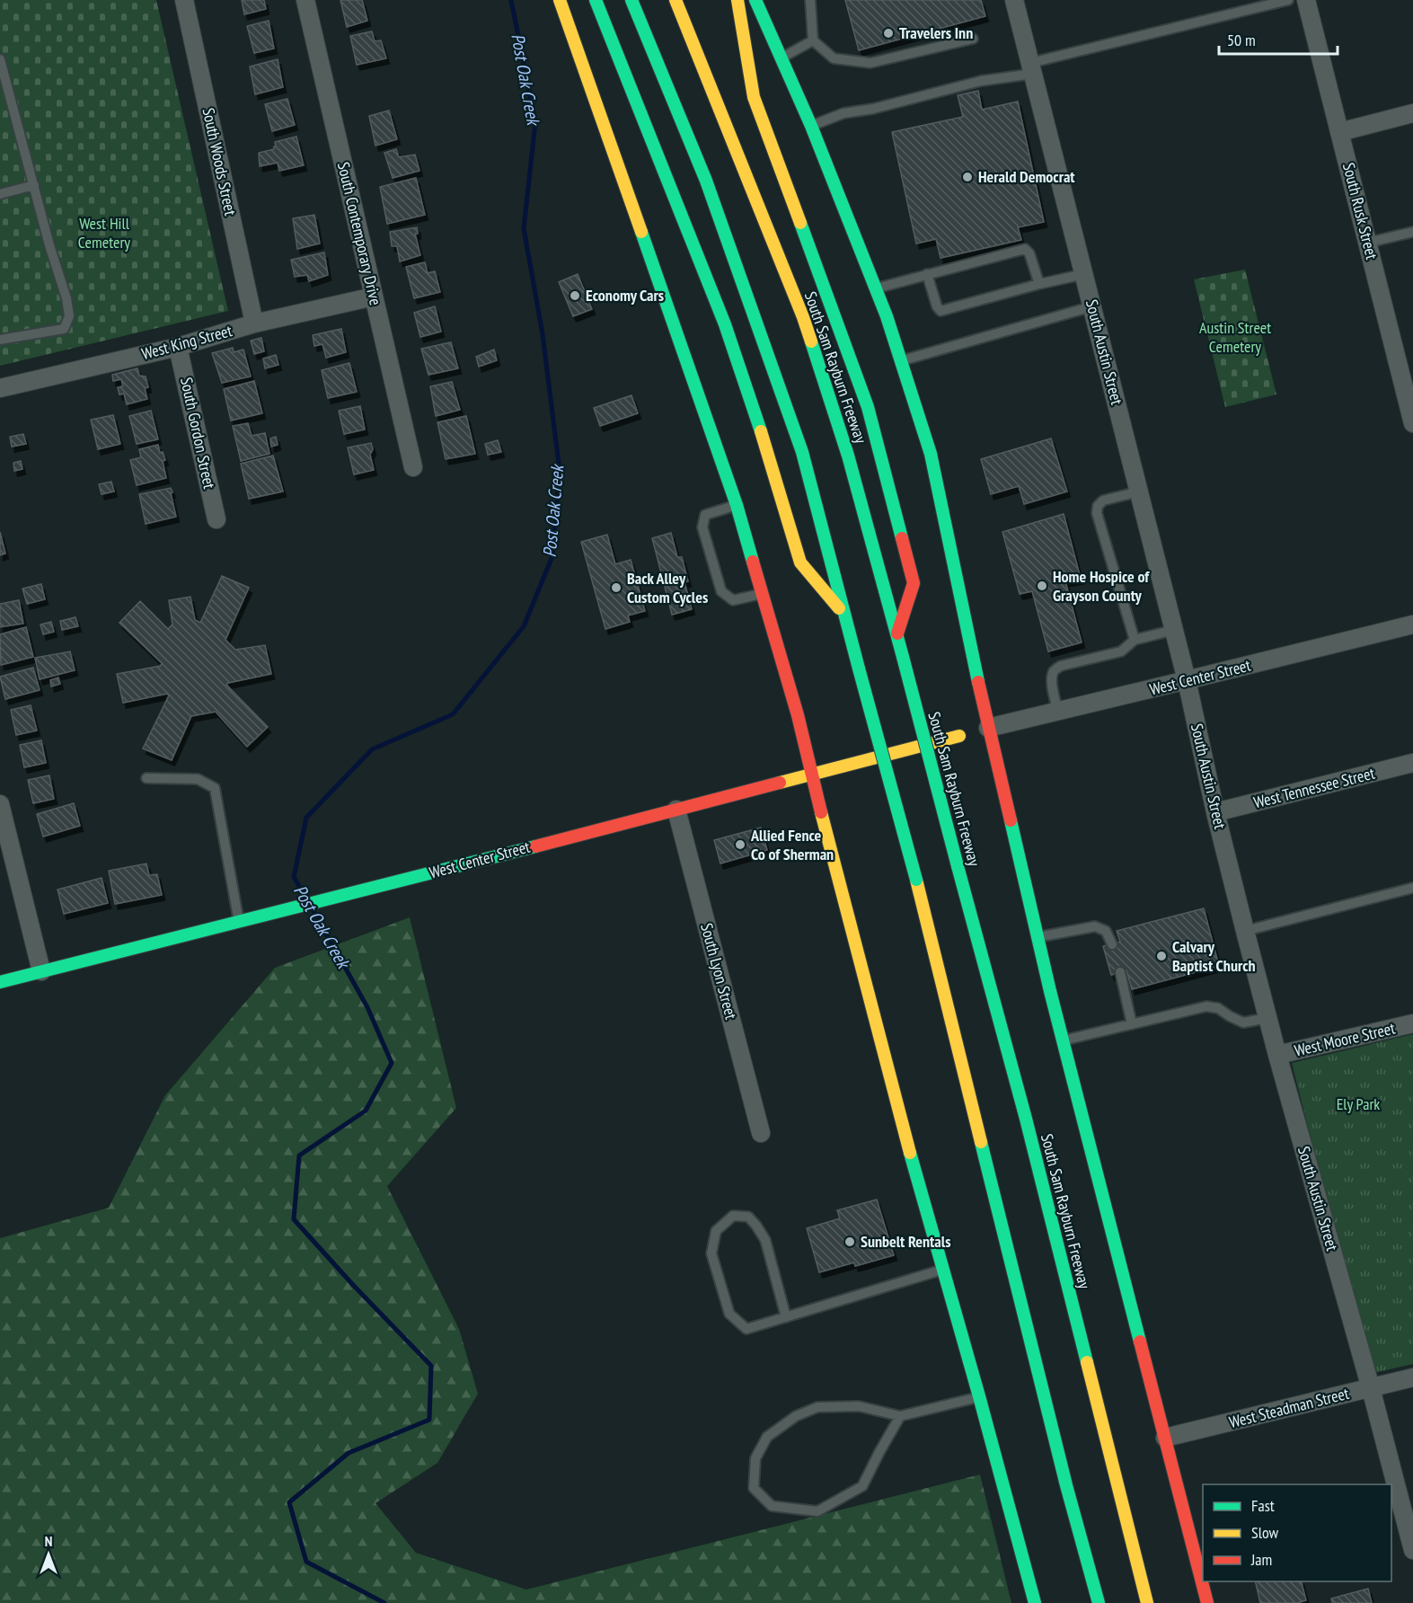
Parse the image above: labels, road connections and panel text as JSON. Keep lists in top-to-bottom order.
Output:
{
  "streets": {
    "main road": ["South Sam Rayburn Freeway", "West Center Street"],
    "street": [
      "South Woods Street",
      "South Rusk Street",
      "South Contemporary Drive",
      "West King Street",
      "South Austin Street",
      "South Gordon Street",
      "West Tennessee Street",
      "South Lyon Street",
      "West Moore Street",
      "West Steadman Street"
    ]
  },
  "crossings": [
    ["South Woods Street", "West King Street"],
    ["South Contemporary Drive", "West King Street"],
    ["West King Street", "South Gordon Street"],
    ["South Austin Street", "West Center Street"],
    ["South Austin Street", "West Tennessee Street"],
    ["South Austin Street", "West Moore Street"],
    ["South Austin Street", "West Steadman Street"],
    ["West Center Street", "South Lyon Street"]
  ],
  "water": ["Post Oak Creek"],
  "parks": ["West Hill Cemetery", "Austin Street Cemetery", "Ely Park"],
  "places": [
    "Travelers Inn",
    "Herald Democrat",
    "Economy Cars",
    "Home Hospice of Grayson County",
    "Back Alley Custom Cycles",
    "Allied Fence Co of Sherman",
    "Calvary Baptist Church",
    "Sunbelt Rentals"
  ],
  "legend": ["Fast", "Slow", "Jam"],
  "scale_bar": "50 m",
  "north": "top"
}
